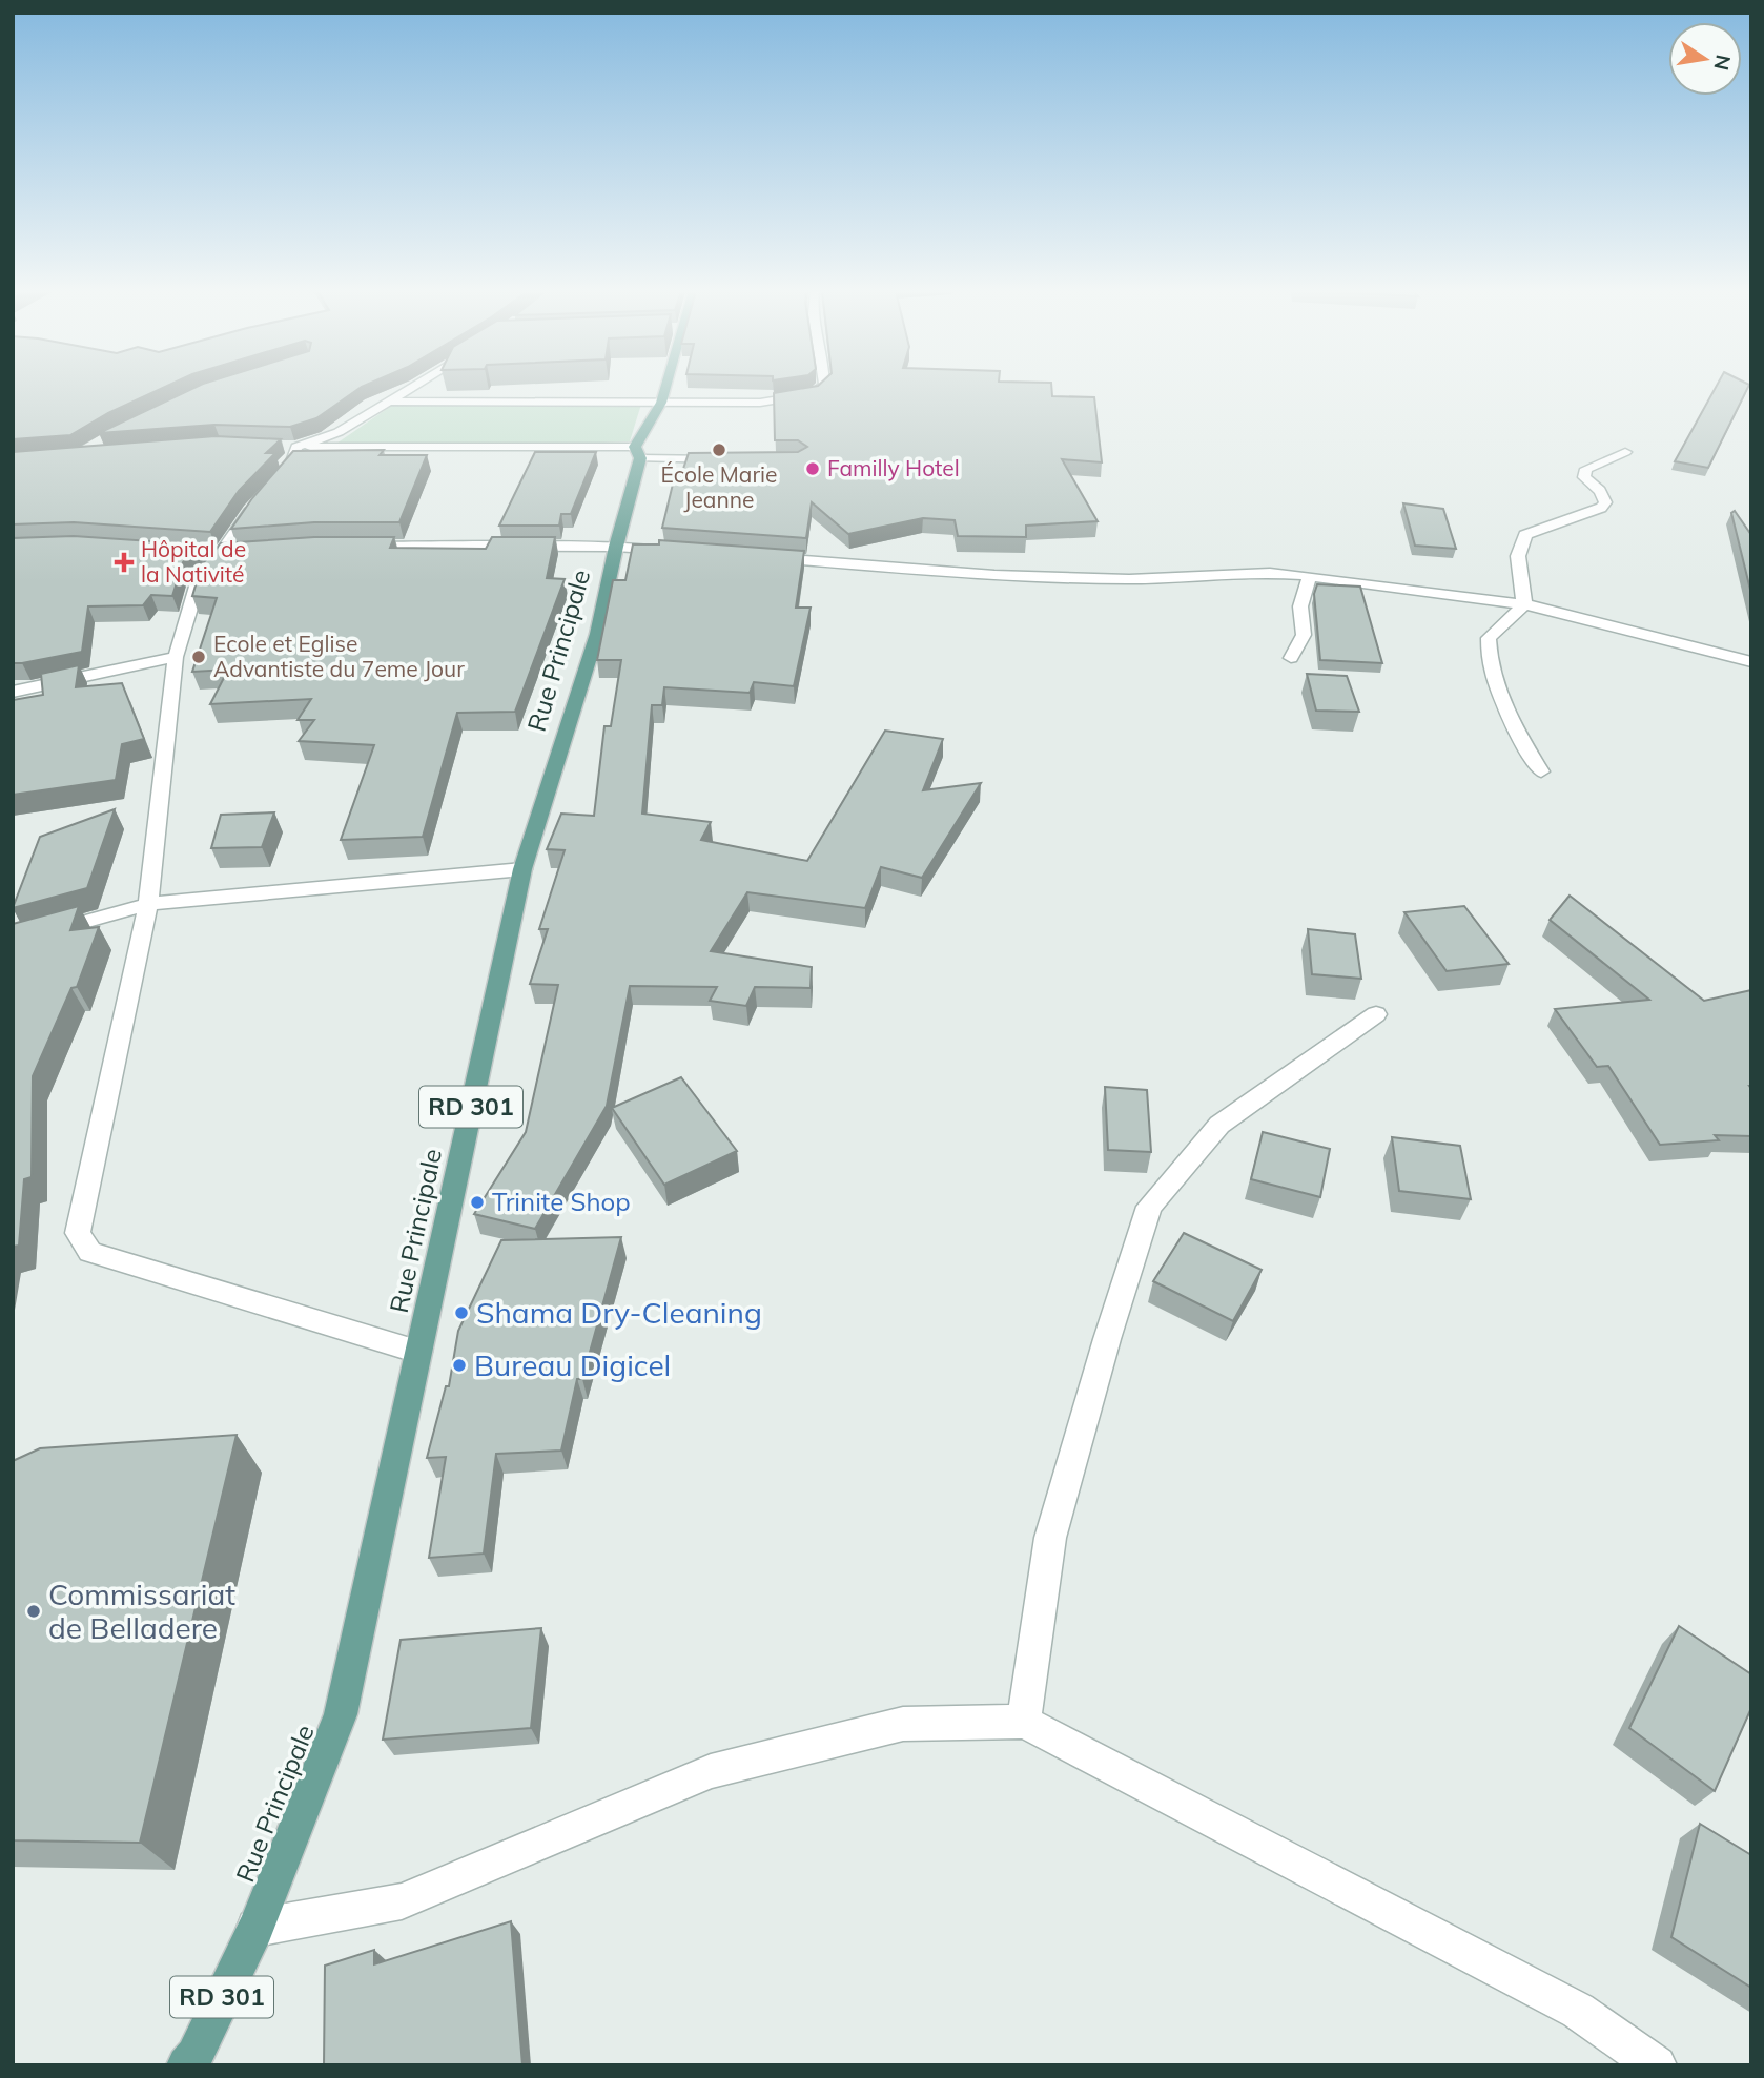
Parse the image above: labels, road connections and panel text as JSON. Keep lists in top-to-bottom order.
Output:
{
  "streets": {
    "main road": ["Rue Principale", "RD 301"]
  },
  "crossings": [
    ["Rue Principale", "RD 301"]
  ],
  "places": {
    "other": [
      "École Marie Jeanne",
      "Familly Hotel",
      "Ecole et Eglise Advantiste du 7eme Jour",
      "Trinite Shop",
      "Shama Dry-Cleaning",
      "Bureau Digicel",
      "Commissariat de Belladere"
    ],
    "health": ["Hôpital de la Nativité"]
  },
  "north": "right"
}
